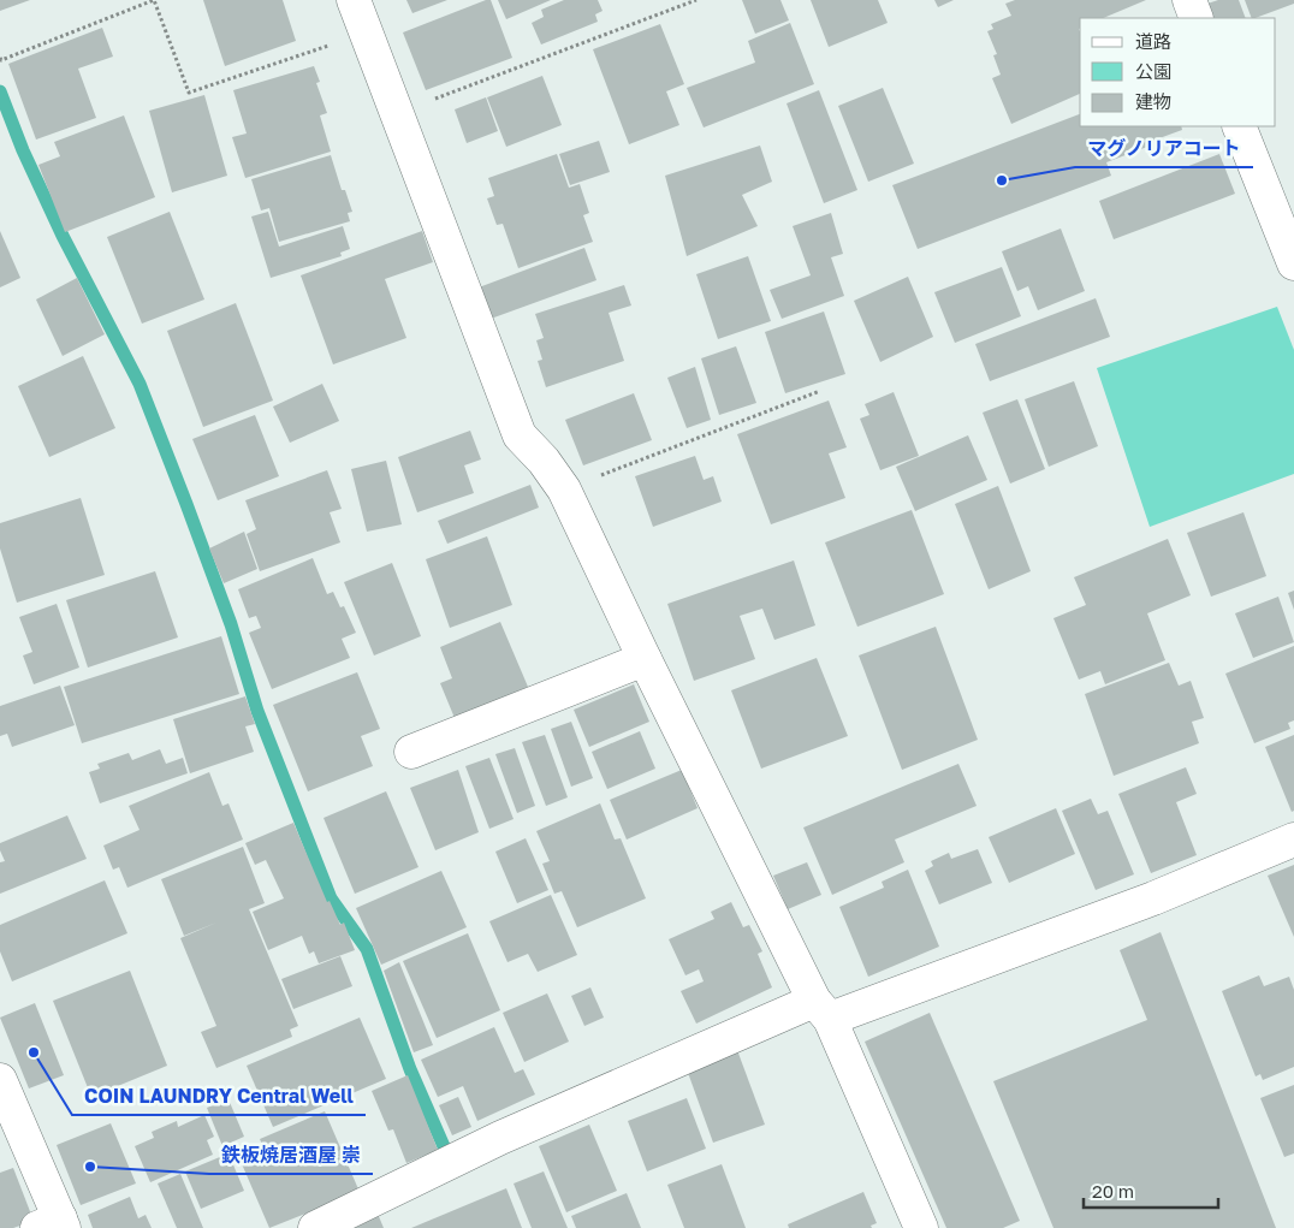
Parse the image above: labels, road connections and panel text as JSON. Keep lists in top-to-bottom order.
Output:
{
  "places": ["マグノリアコート", "COIN LAUNDRY Central Well", "鉄板焼居酒屋 崇"],
  "legend": ["道路", "公園", "建物"],
  "scale_bar": "20 m"
}
